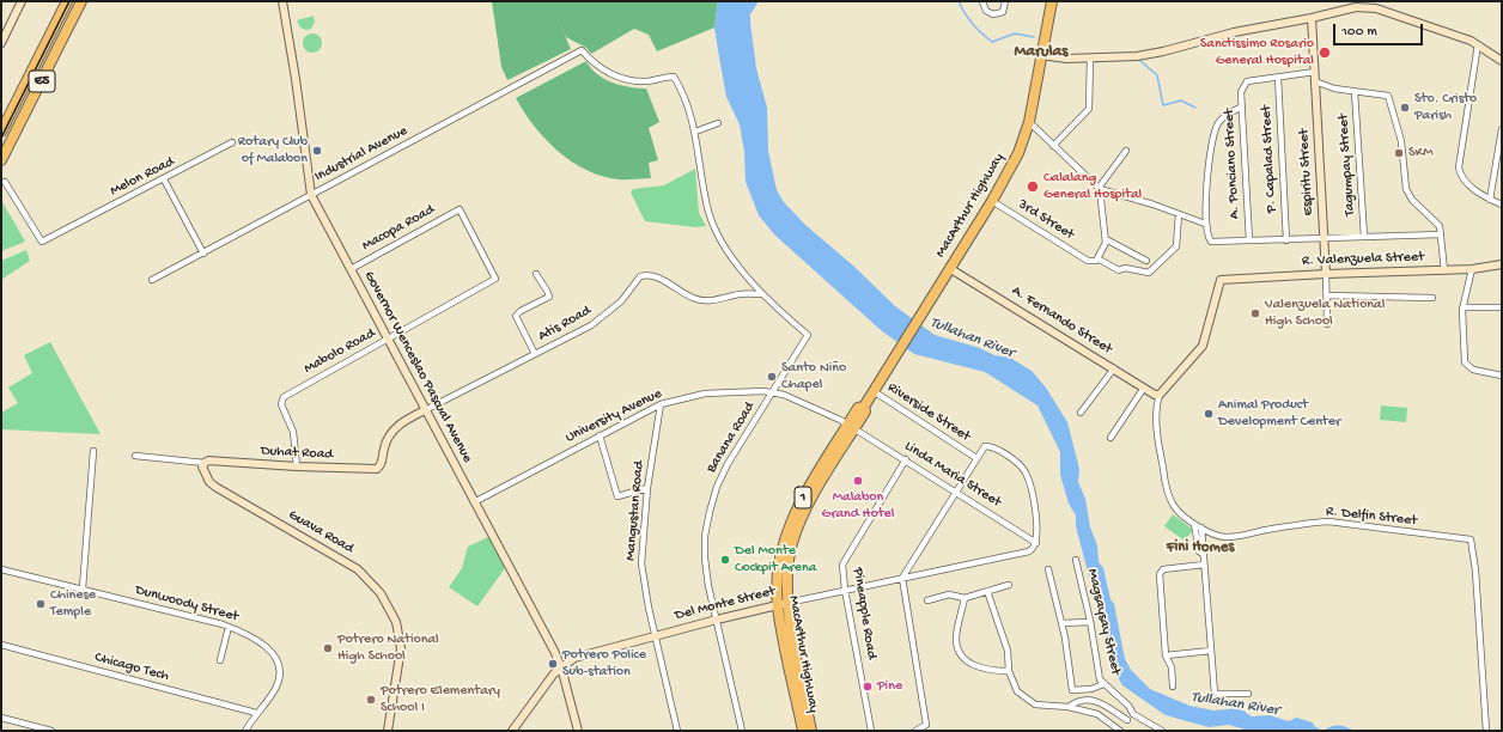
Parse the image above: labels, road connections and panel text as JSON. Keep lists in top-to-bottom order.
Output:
{
  "streets": {
    "highway": ["E5", "MacArthur Highway", "1"],
    "street": [
      "Industrial Avenue",
      "P. Capalad Street",
      "A. Ponciano Street",
      "Tagumpay Street",
      "Espiritu Street",
      "Melon Road",
      "3rd Street",
      "Macopa Road",
      "R. Valenzuela Street",
      "A. Fernando Street",
      "Atis Road",
      "Mabolo Road",
      "Governor Wenceslao Pascual Avenue",
      "Riverside Street",
      "University Avenue",
      "Banana Road",
      "Duhat Road",
      "Linda Maria Street",
      "Mangustan Road",
      "R. Delfin Street",
      "Guava Road",
      "Dunwoody Street",
      "Del Monte Street",
      "Pineapple Road",
      "Magsaysay Street",
      "Chicago Tech"
    ]
  },
  "crossings": [
    ["Industrial Avenue", "Governor Wenceslao Pascual Avenue"],
    ["P. Capalad Street", "A. Ponciano Street"],
    ["Espiritu Street", "R. Valenzuela Street"],
    ["MacArthur Highway", "3rd Street"],
    ["MacArthur Highway", "A. Fernando Street"],
    ["MacArthur Highway", "Riverside Street"],
    ["MacArthur Highway", "University Avenue"],
    ["MacArthur Highway", "Linda Maria Street"],
    ["MacArthur Highway", "Del Monte Street"],
    ["Macopa Road", "Mabolo Road"],
    ["Macopa Road", "Governor Wenceslao Pascual Avenue"],
    ["R. Valenzuela Street", "A. Fernando Street"],
    ["R. Valenzuela Street", "R. Delfin Street"],
    ["A. Fernando Street", "R. Delfin Street"],
    ["Atis Road", "Governor Wenceslao Pascual Avenue"],
    ["Atis Road", "Banana Road"],
    ["Atis Road", "Duhat Road"],
    ["Mabolo Road", "Governor Wenceslao Pascual Avenue"],
    ["Mabolo Road", "Duhat Road"],
    ["Governor Wenceslao Pascual Avenue", "University Avenue"],
    ["Governor Wenceslao Pascual Avenue", "Duhat Road"],
    ["Governor Wenceslao Pascual Avenue", "Del Monte Street"],
    ["Riverside Street", "Linda Maria Street"],
    ["Riverside Street", "Del Monte Street"],
    ["University Avenue", "Banana Road"],
    ["University Avenue", "Linda Maria Street"],
    ["University Avenue", "Mangustan Road"],
    ["Banana Road", "Del Monte Street"],
    ["Duhat Road", "Guava Road"],
    ["Linda Maria Street", "Del Monte Street"],
    ["Linda Maria Street", "Pineapple Road"],
    ["Mangustan Road", "Del Monte Street"],
    ["Dunwoody Street", "Chicago Tech"],
    ["Del Monte Street", "Pineapple Road"]
  ],
  "districts": ["Marulas", "Fini Homes"],
  "water": ["Tullahan River"],
  "places": [
    "Sanctissimo Rosario General Hospital",
    "Sto. Cristo Parish",
    "Rotary Club of Malabon",
    "SKM",
    "Calalang General Hospital",
    "Valenzuela National High School",
    "Santo Niño Chapel",
    "Animal Product Development Center",
    "Malabon Grand Hotel",
    "Del Monte Cockpit Arena",
    "Chinese Temple",
    "Potrero National High School",
    "Potrero Police Sub-station",
    "Pine",
    "Potrero Elementary School I"
  ],
  "scale_bar": "100 m"
}
